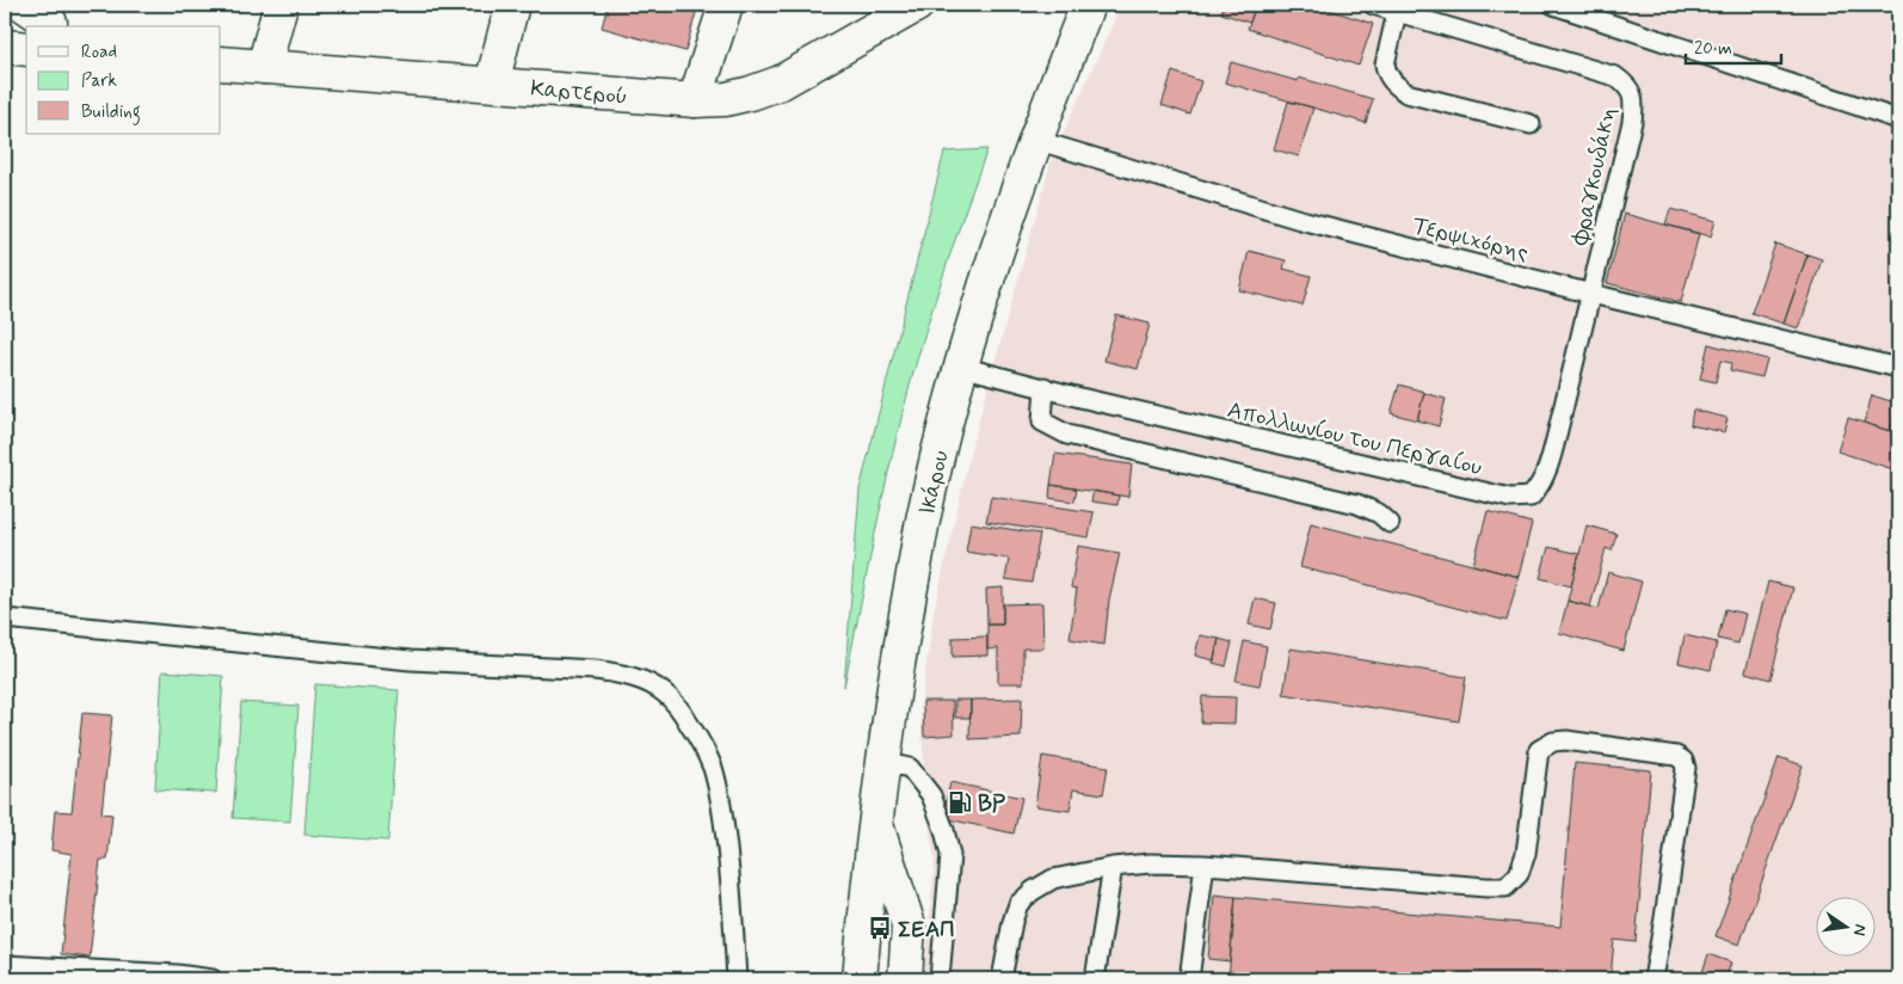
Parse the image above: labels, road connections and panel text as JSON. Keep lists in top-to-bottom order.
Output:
{
  "streets": {
    "main road": ["Καρτερού", "Ικάρου"],
    "lane": ["Φραγκουδάκη", "Τερψιχόρης", "Απολλωνίου του Περγαίου"]
  },
  "crossings": [
    ["Φραγκουδάκη", "Τερψιχόρης"],
    ["Φραγκουδάκη", "Απολλωνίου του Περγαίου"],
    ["Τερψιχόρης", "Απολλωνίου του Περγαίου"],
    ["Τερψιχόρης", "Ικάρου"],
    ["Απολλωνίου του Περγαίου", "Ικάρου"]
  ],
  "places": {
    "fuel station": ["BP"],
    "bus stop": ["ΣΕΑΠ"]
  },
  "legend": ["Road", "Park", "Building"],
  "scale_bar": "20 m",
  "north": "right"
}
